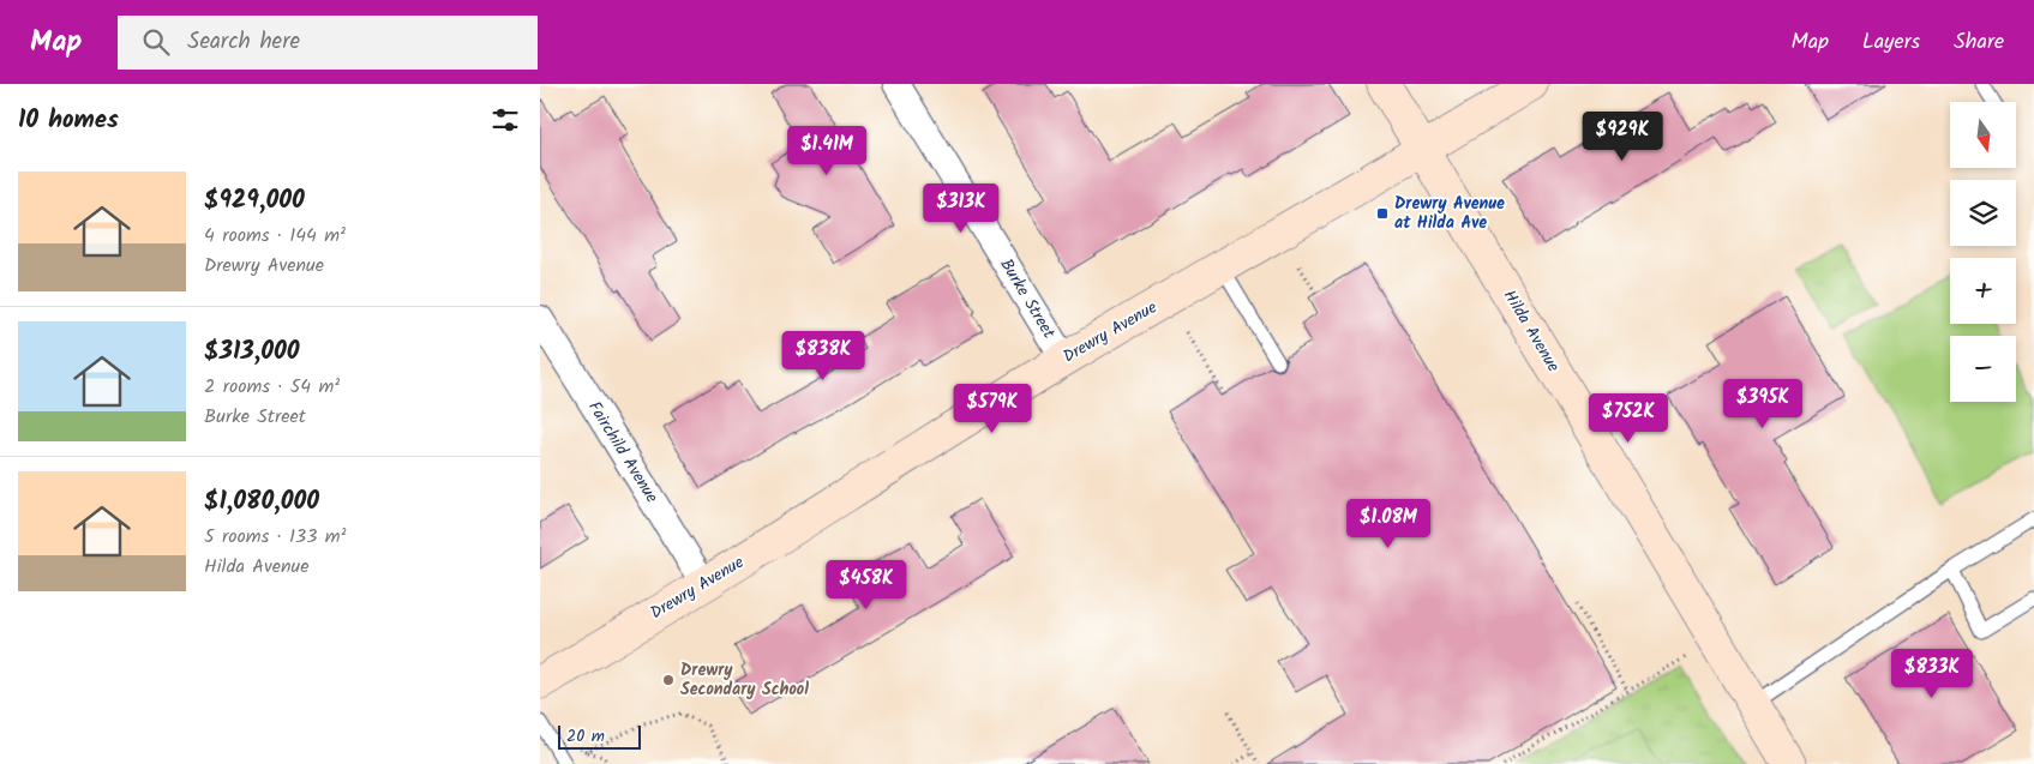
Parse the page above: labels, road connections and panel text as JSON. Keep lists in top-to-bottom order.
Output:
{
  "streets": {
    "street": [
      "Burke Street",
      "Hilda Avenue",
      "Drewry Avenue",
      "Fairchild Avenue"
    ]
  },
  "crossings": [
    ["Burke Street", "Drewry Avenue"],
    ["Hilda Avenue", "Drewry Avenue"],
    ["Drewry Avenue", "Fairchild Avenue"]
  ],
  "places": {
    "transit": ["Drewry Avenue at Hilda Ave"],
    "other": ["Drewry Secondary School"]
  },
  "scale_bar": "20 m",
  "north": "bottom",
  "page": {
    "header": "Map",
    "search": "Search here",
    "nav": ["Map", "Layers", "Share"],
    "heading": "10 homes",
    "map_buttons": ["+", "−"],
    "price": [
      "$929K",
      "$1.41M",
      "$313K",
      "$838K",
      "$395K",
      "$579K",
      "$752K",
      "$1.08M",
      "$458K",
      "$833K"
    ],
    "list": [
      {
        "name": "$929,000",
        "note": "4 rooms · 144 m² · Drewry Avenue"
      },
      {
        "name": "$313,000",
        "note": "2 rooms · 54 m² · Burke Street"
      },
      {
        "name": "$1,080,000",
        "note": "5 rooms · 133 m² · Hilda Avenue"
      }
    ],
    "scale": "20 m"
  }
}
